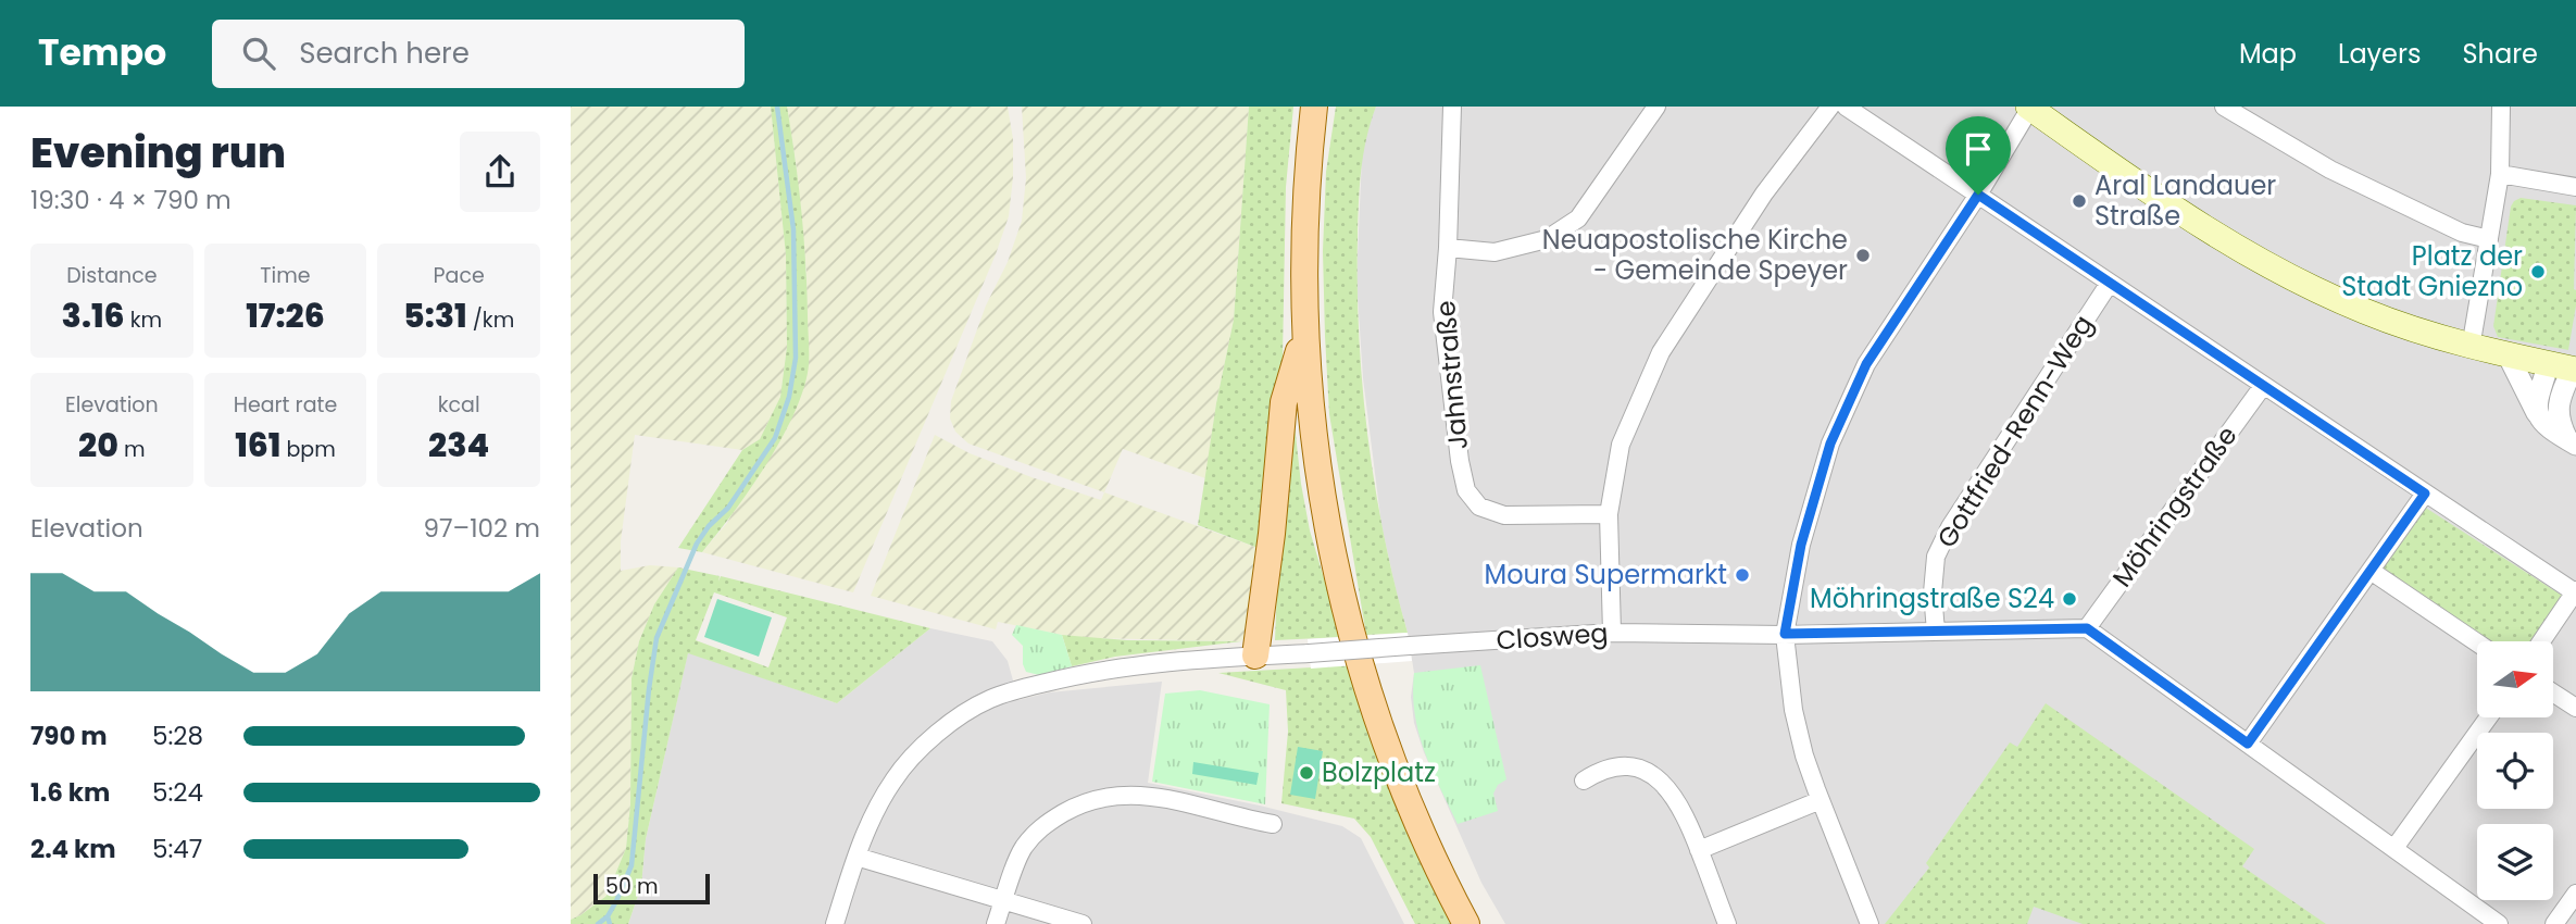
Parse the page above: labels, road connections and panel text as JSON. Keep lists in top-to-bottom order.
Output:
{
  "streets": {
    "street": [
      "Jahnstraße",
      "Gottfried-Renn-Weg",
      "Möhringstraße",
      "Closweg"
    ]
  },
  "crossings": [
    ["Gottfried-Renn-Weg", "Closweg"],
    ["Möhringstraße", "Closweg"]
  ],
  "places": [
    "Aral Landauer Straße",
    "Neuapostolische Kirche - Gemeinde Speyer",
    "Platz der Stadt Gniezno",
    "Moura Supermarkt",
    "Möhringstraße S24",
    "Bolzplatz"
  ],
  "scale_bar": "50 m",
  "north": "right",
  "page": {
    "header": "Tempo",
    "search": "Search here",
    "nav": ["Map", "Layers", "Share"],
    "heading": ["Evening run", "19:30 · 4 × 790 m"],
    "stats": [
      ["Distance", "3.16 km"],
      ["Time", "17:26"],
      ["Pace", "5:31 /km"],
      ["Elevation", "20 m"],
      ["Heart rate", "161 bpm"],
      ["kcal", "234"]
    ],
    "chart": ["Elevation", "97–102 m"],
    "list": [
      {
        "name": "790 m",
        "note": "5:28"
      },
      {
        "name": "1.6 km",
        "note": "5:24"
      },
      {
        "name": "2.4 km",
        "note": "5:47"
      }
    ],
    "scale": "50 m"
  }
}
